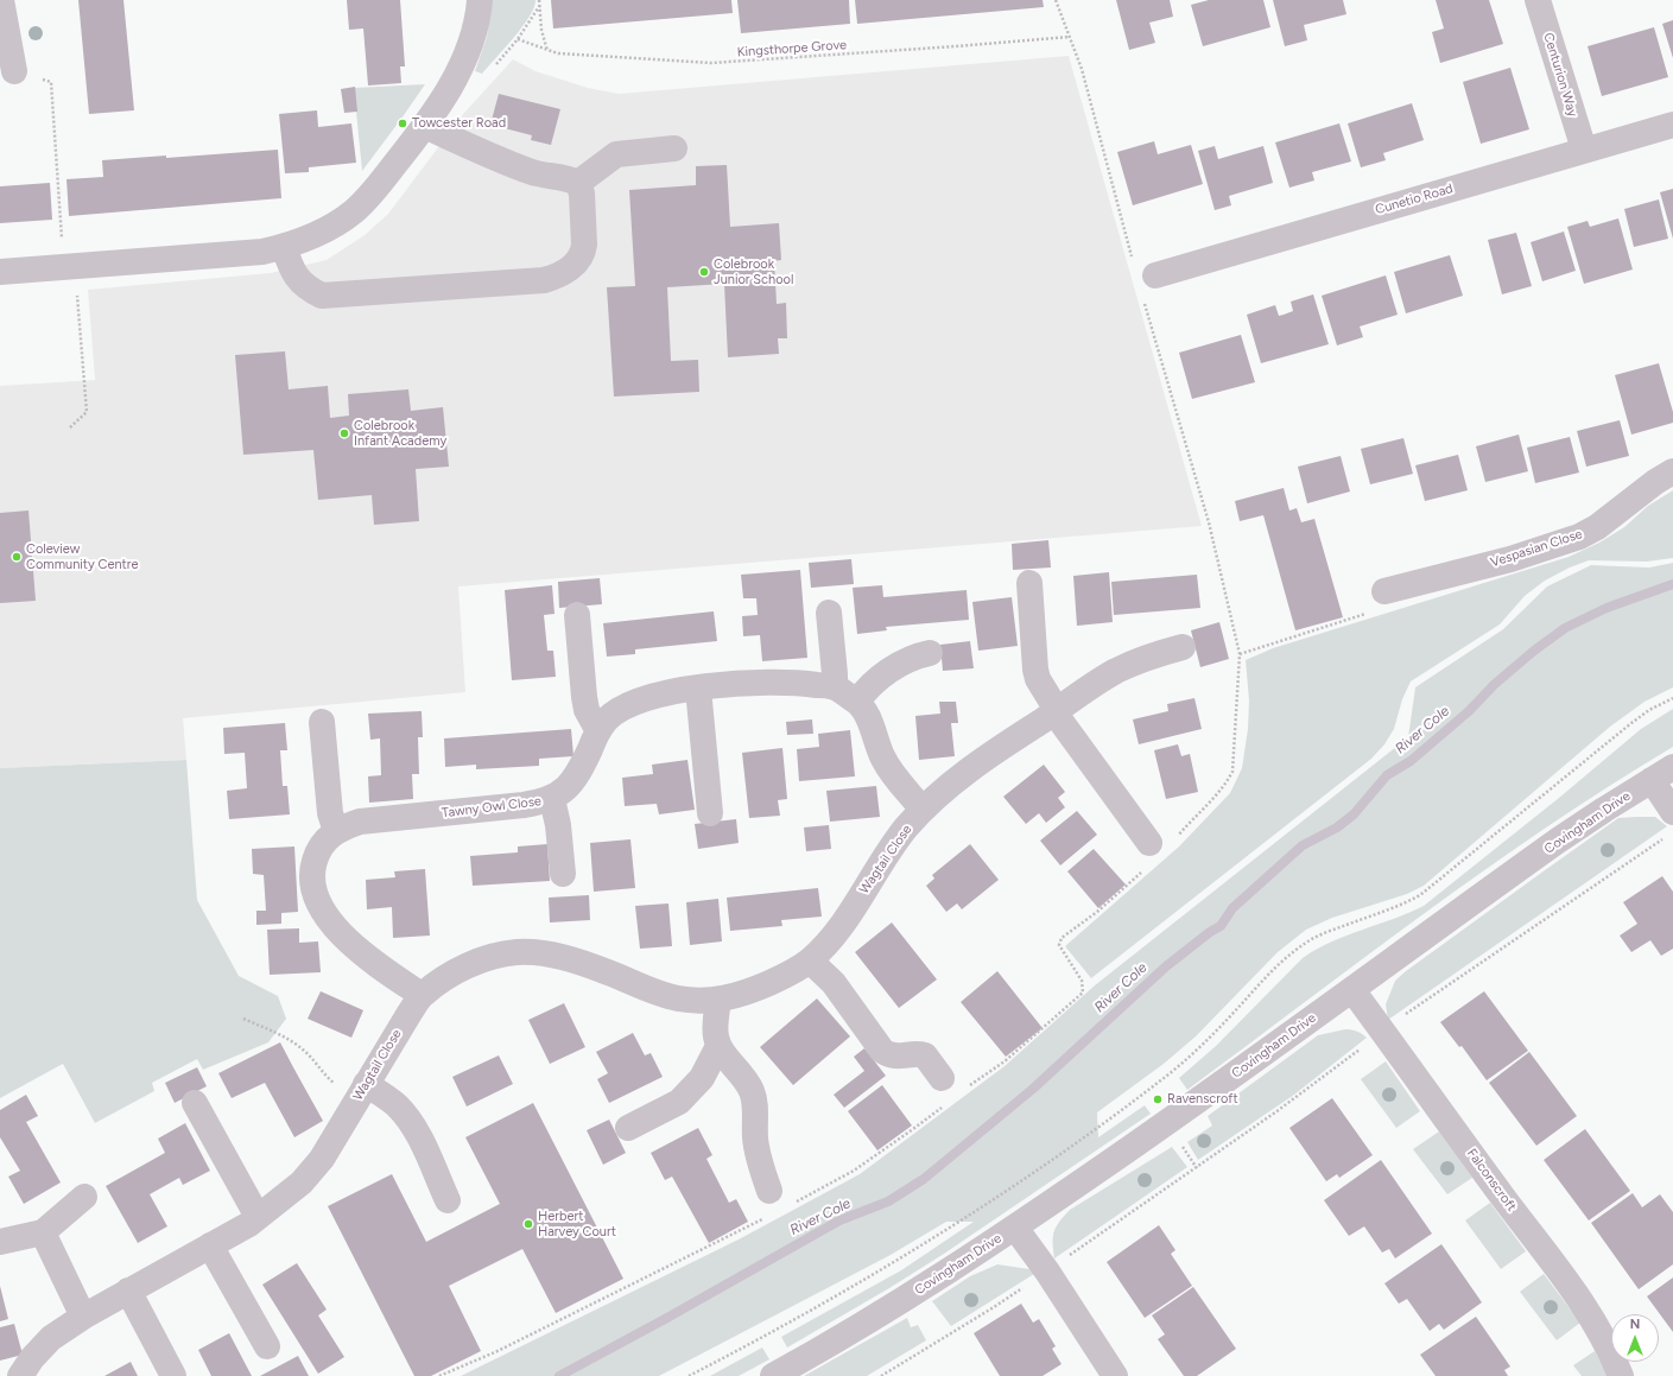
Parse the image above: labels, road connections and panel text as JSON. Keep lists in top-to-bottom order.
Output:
{
  "streets": {
    "street": [
      "Centurion Way",
      "Cunetio Road",
      "Vespasian Close",
      "Tawny Owl Close",
      "Covingham Drive",
      "Wagtail Close",
      "Falconscroft"
    ],
    "path": ["Kingsthorpe Grove"]
  },
  "crossings": [
    ["Centurion Way", "Cunetio Road"],
    ["Tawny Owl Close", "Wagtail Close"],
    ["Covingham Drive", "Falconscroft"]
  ],
  "water": ["River Cole"],
  "places": [
    "Towcester Road",
    "Colebrook Junior School",
    "Colebrook Infant Academy",
    "Coleview Community Centre",
    "Ravenscroft",
    "Herbert Harvey Court"
  ],
  "north": "top"
}
